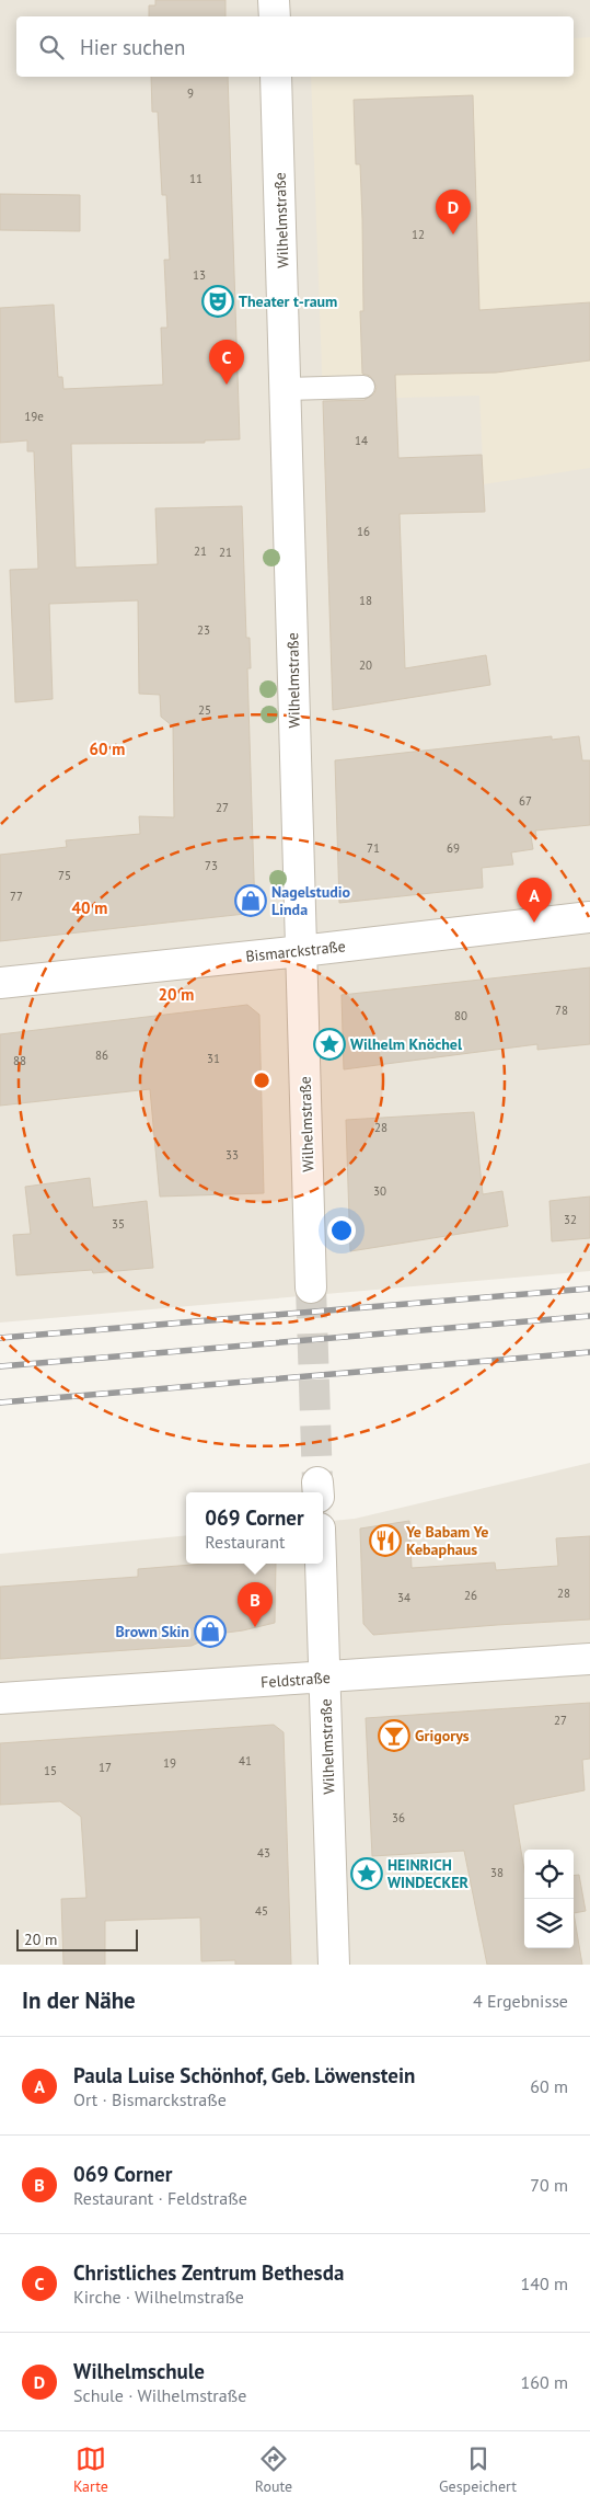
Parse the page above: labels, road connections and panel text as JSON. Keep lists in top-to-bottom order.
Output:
{
  "streets": {
    "street": ["Wilhelmstraße", "Bismarckstraße", "Feldstraße"]
  },
  "crossings": [
    ["Wilhelmstraße", "Bismarckstraße"],
    ["Wilhelmstraße", "Feldstraße"]
  ],
  "places": {
    "theatre": ["Theater t-raum"],
    "shop": ["Nagelstudio Linda", "Brown Skin"],
    "place": ["Wilhelm Knöchel", "HEINRICH WINDECKER"],
    "restaurant": ["Ye Babam Ye Kebaphaus"],
    "bar": ["Grigorys"]
  },
  "house_numbers": [
    "9",
    "11",
    "12",
    "13",
    "19e",
    "14",
    "16",
    "21",
    "21",
    "18",
    "23",
    "20",
    "25",
    "67",
    "27",
    "71",
    "69",
    "73",
    "75",
    "77",
    "78",
    "80",
    "86",
    "31",
    "88",
    "28",
    "33",
    "30",
    "32",
    "35",
    "28",
    "26",
    "34",
    "27",
    "41",
    "19",
    "17",
    "15",
    "36",
    "43",
    "38",
    "45"
  ],
  "scale_bar": "20 m",
  "page": {
    "search": "Hier suchen",
    "pins": [
      "D",
      "C",
      "A",
      "B"
    ],
    "popup": ["069 Corner", "Restaurant"],
    "scale": "20 m",
    "heading": ["In der Nähe", "4 Ergebnisse"],
    "list": [
      {
        "mark": "A",
        "name": "Paula Luise Schönhof, Geb. Löwenstein",
        "note": "Ort · Bismarckstraße",
        "value": "60 m"
      },
      {
        "mark": "B",
        "name": "069 Corner",
        "note": "Restaurant · Feldstraße",
        "value": "70 m"
      },
      {
        "mark": "C",
        "name": "Christliches Zentrum Bethesda",
        "note": "Kirche · Wilhelmstraße",
        "value": "140 m"
      },
      {
        "mark": "D",
        "name": "Wilhelmschule",
        "note": "Schule · Wilhelmstraße",
        "value": "160 m"
      }
    ],
    "nav": ["Karte", "Route", "Gespeichert"]
  },
  "rings": ["60 m", "40 m", "20 m"]
}
